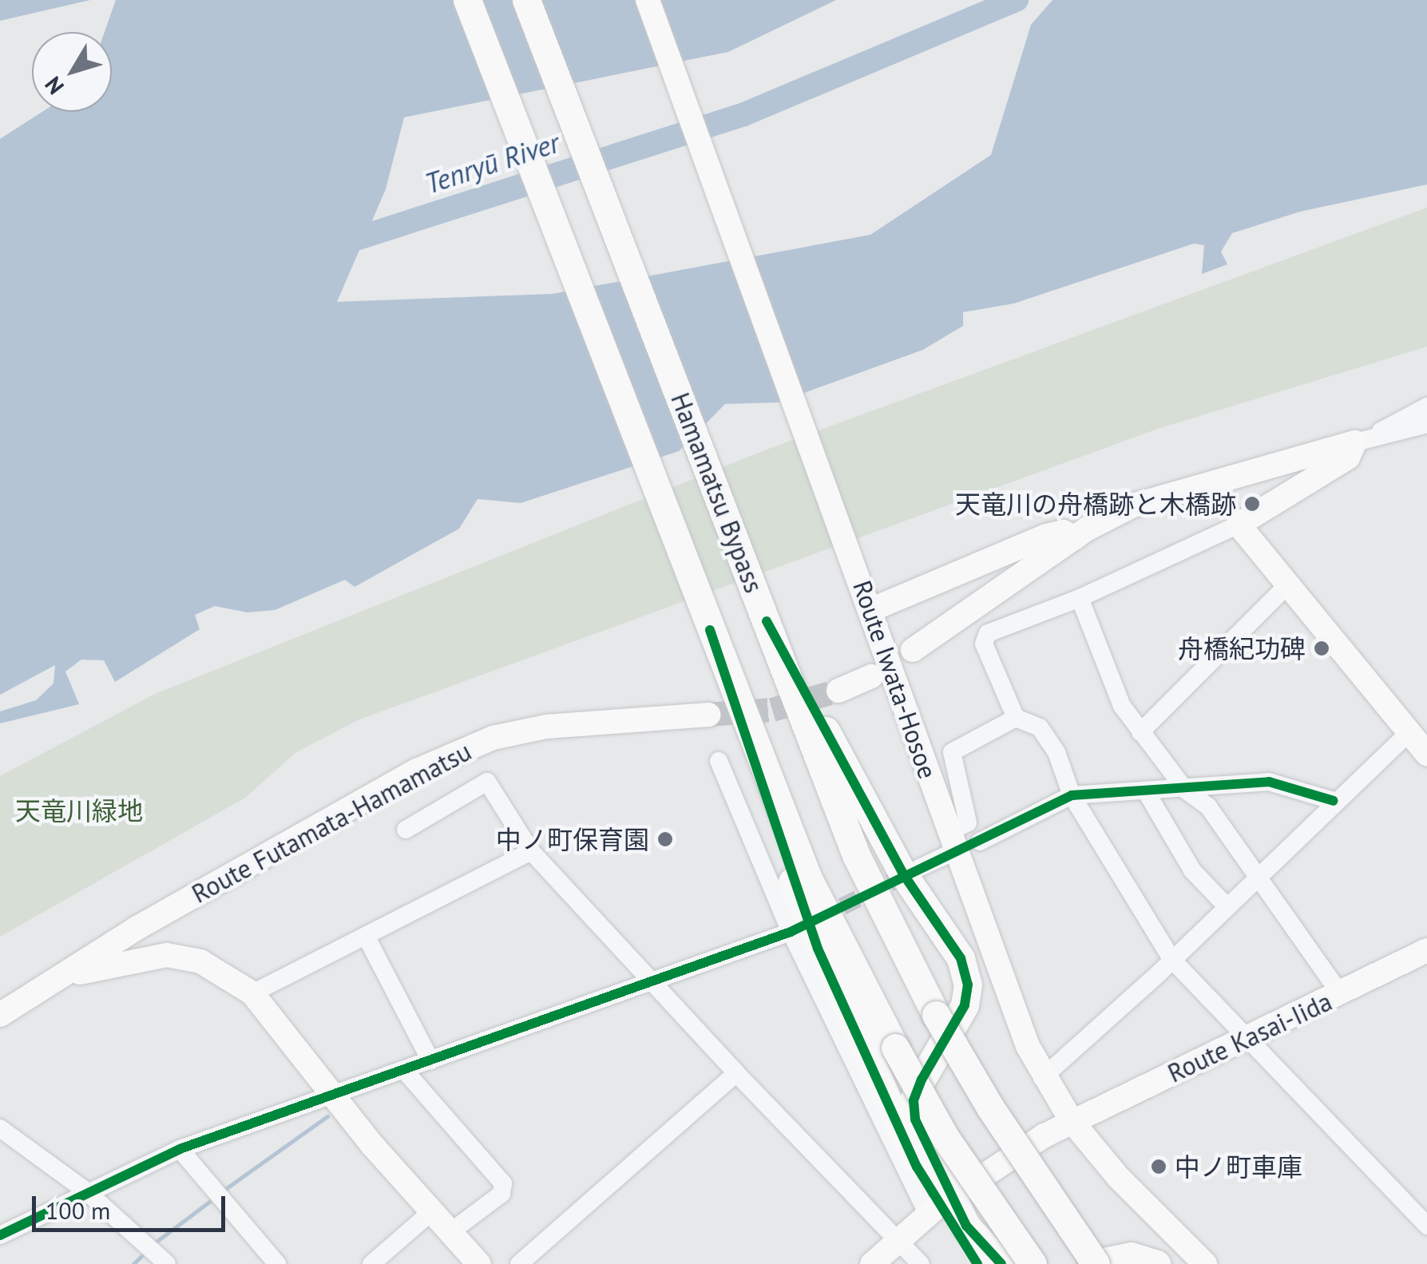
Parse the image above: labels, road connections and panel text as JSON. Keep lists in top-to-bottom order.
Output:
{
  "streets": {
    "highway": ["Hamamatsu Bypass"],
    "main road": ["Route Iwata-Hosoe", "Route Futamata-Hamamatsu", "Route Kasai-Iida"]
  },
  "crossings": [
    ["Route Iwata-Hosoe", "Route Kasai-Iida"]
  ],
  "water": ["Tenryū River"],
  "parks": ["天竜川緑地"],
  "places": [
    "天竜川の舟橋跡と木橋跡",
    "舟橋紀功碑",
    "中ノ町保育園",
    "中ノ町車庫"
  ],
  "scale_bar": "100 m",
  "north": "bottom left"
}
